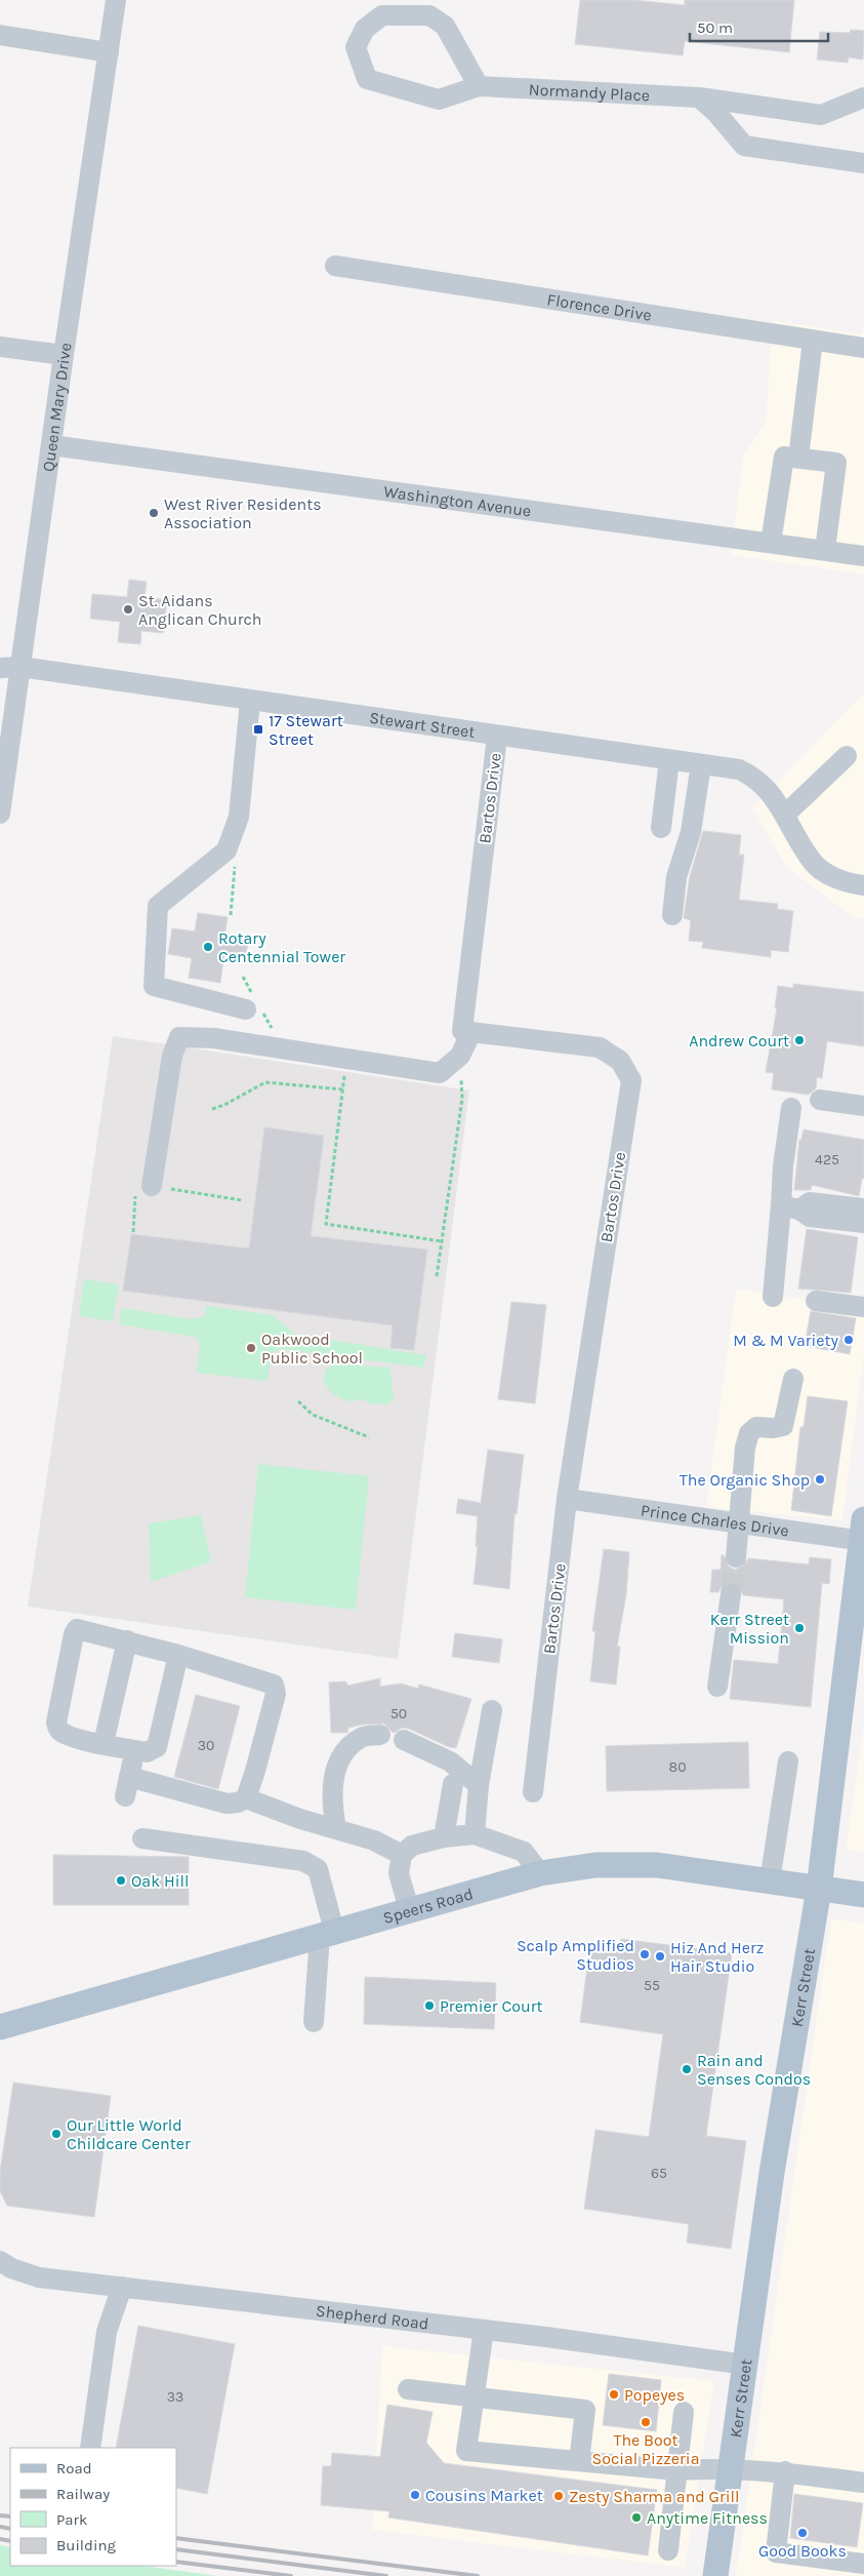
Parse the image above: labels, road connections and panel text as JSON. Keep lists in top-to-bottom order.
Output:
{
  "streets": {
    "main road": ["Speers Road", "Kerr Street"],
    "street": [
      "Normandy Place",
      "Florence Drive",
      "Queen Mary Drive",
      "Washington Avenue",
      "Stewart Street",
      "Bartos Drive",
      "Prince Charles Drive",
      "Shepherd Road"
    ]
  },
  "crossings": [
    ["Queen Mary Drive", "Washington Avenue"],
    ["Queen Mary Drive", "Stewart Street"],
    ["Stewart Street", "Bartos Drive"],
    ["Bartos Drive", "Prince Charles Drive"],
    ["Prince Charles Drive", "Kerr Street"],
    ["Speers Road", "Kerr Street"],
    ["Kerr Street", "Shepherd Road"]
  ],
  "places": {
    "other": [
      "West River Residents Association",
      "St. Aidans Anglican Church",
      "Rotary Centennial Tower",
      "Andrew Court",
      "M & M Variety",
      "Oakwood Public School",
      "The Organic Shop",
      "Kerr Street Mission",
      "Oak Hill",
      "Scalp Amplified Studios",
      "Hiz And Herz Hair Studio",
      "Premier Court",
      "Rain and Senses Condos",
      "Our Little World Childcare Center",
      "Popeyes",
      "The Boot Social Pizzeria",
      "Cousins Market",
      "Zesty Sharma and Grill",
      "Anytime Fitness",
      "Good Books"
    ],
    "transit": ["17 Stewart Street"]
  },
  "house_numbers": [
    "425",
    "50",
    "30",
    "80",
    "55",
    "65",
    "33"
  ],
  "legend": [
    "Road",
    "Railway",
    "Park",
    "Building"
  ],
  "scale_bar": "50 m"
}
